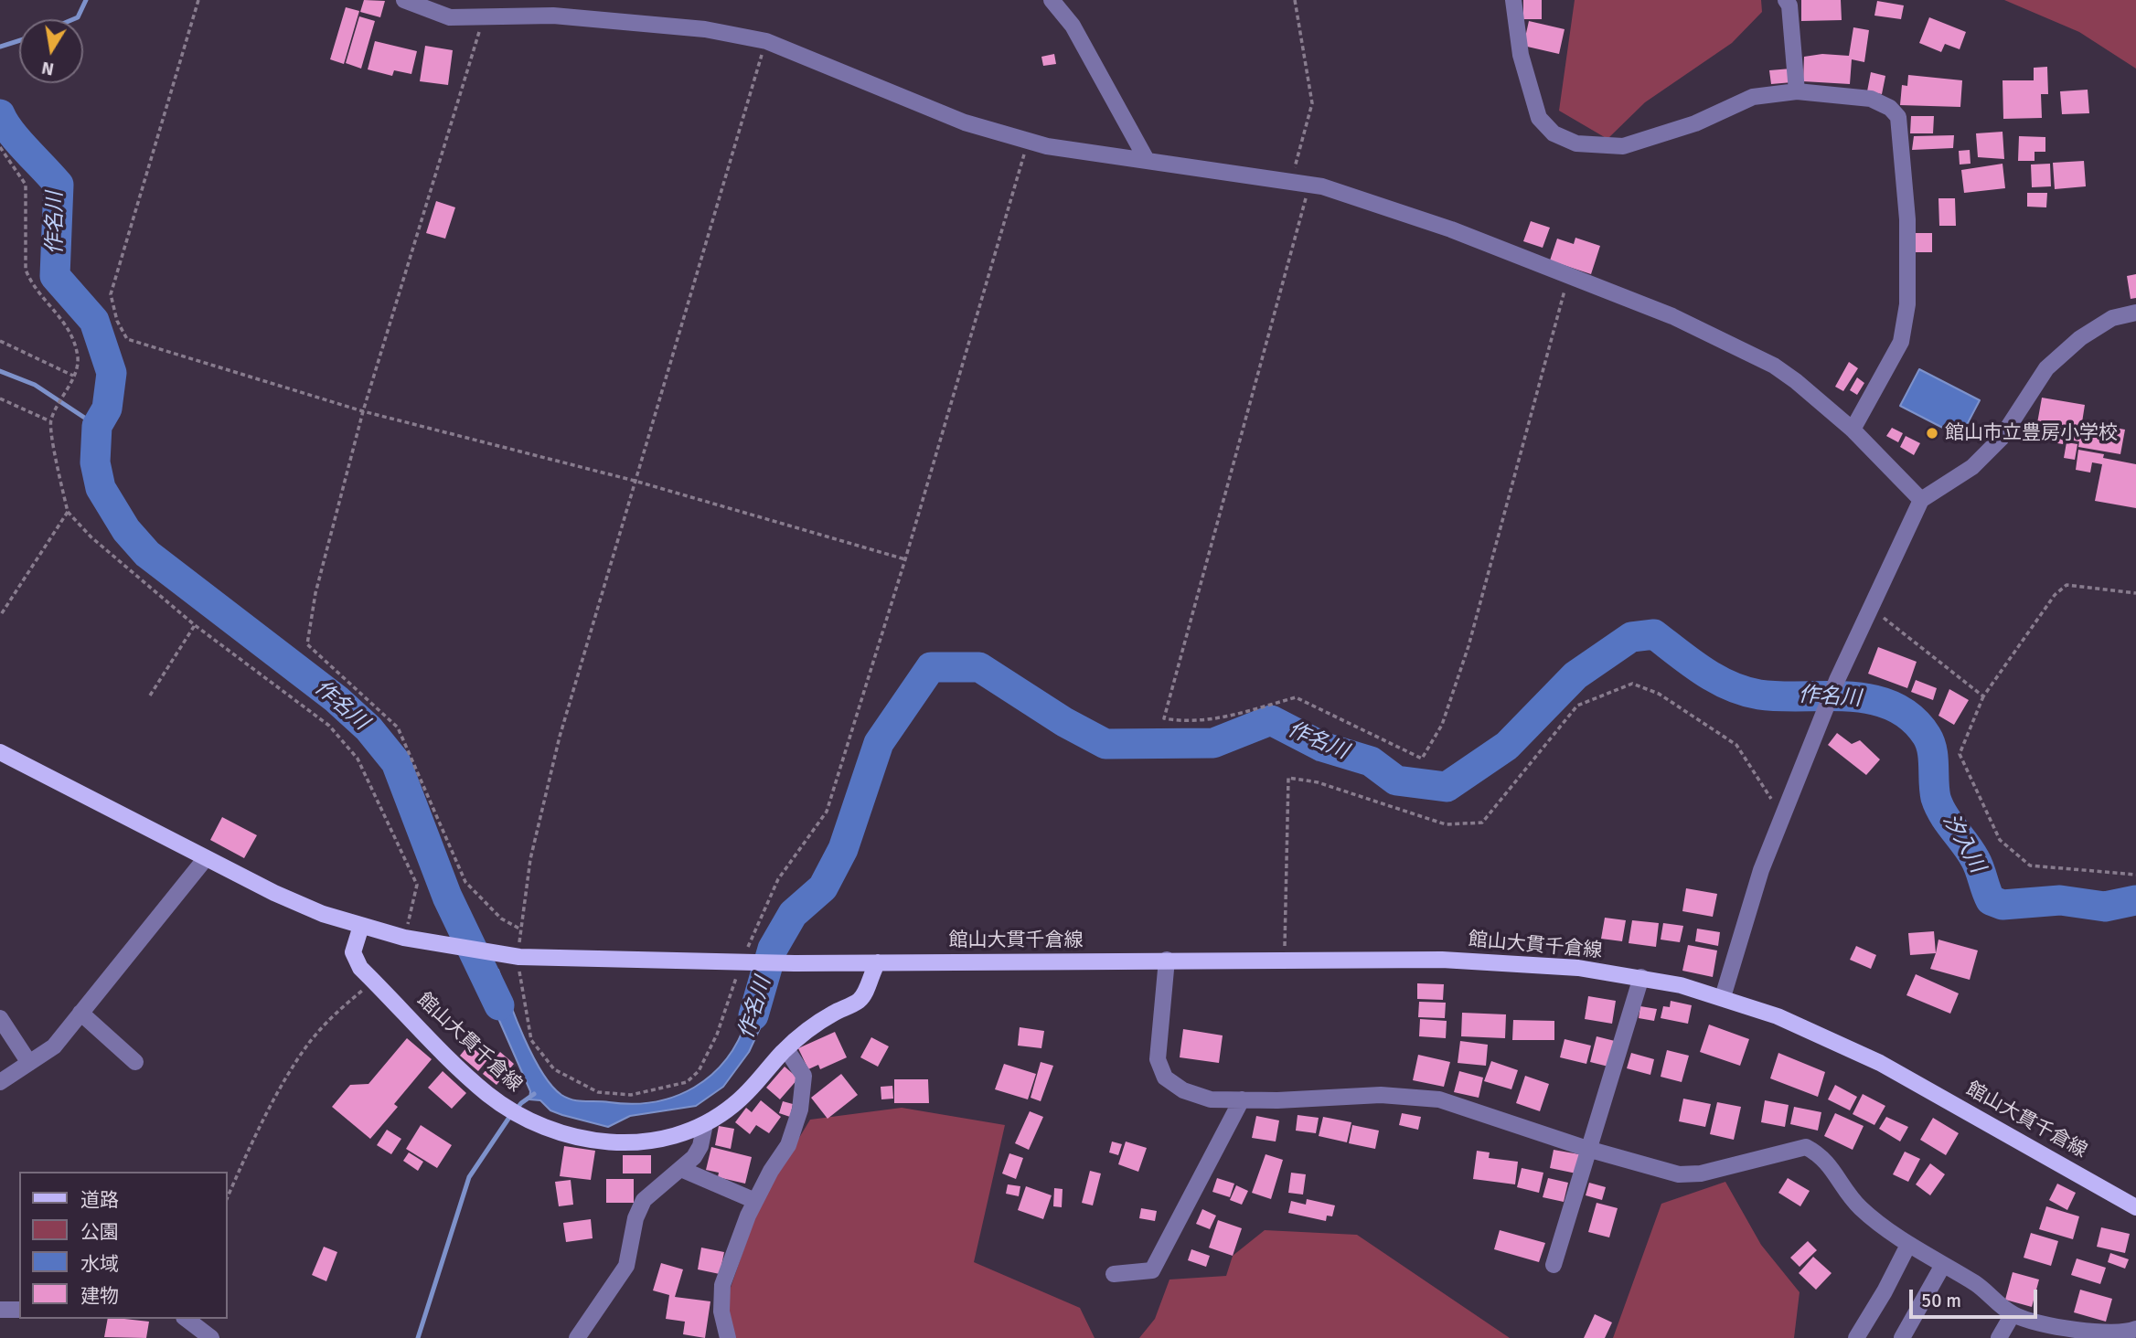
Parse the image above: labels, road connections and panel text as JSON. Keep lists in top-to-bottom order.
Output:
{
  "streets": {
    "main road": ["館山大貫千倉線"]
  },
  "water": ["作名川", "汐入川"],
  "places": ["館山市立豊房小学校"],
  "legend": [
    "道路",
    "公園",
    "水域",
    "建物"
  ],
  "scale_bar": "50 m",
  "north": "bottom"
}
